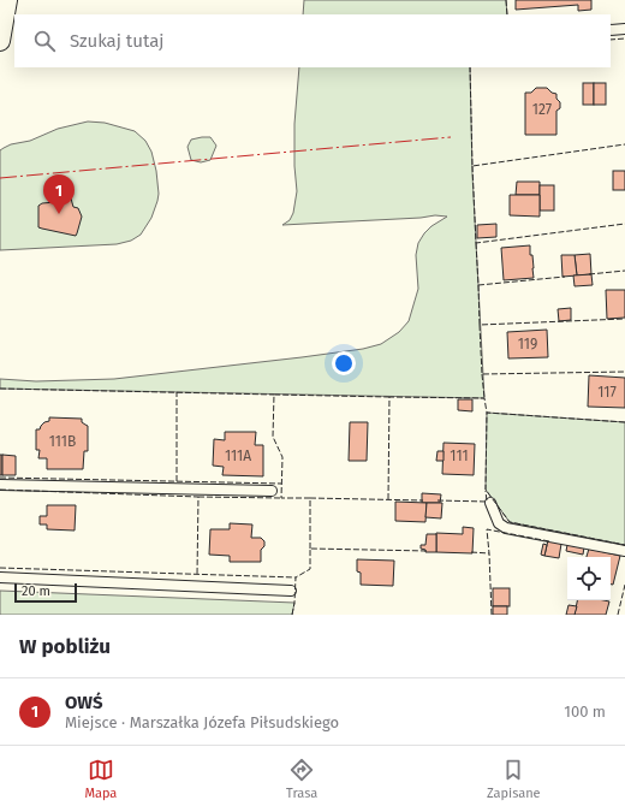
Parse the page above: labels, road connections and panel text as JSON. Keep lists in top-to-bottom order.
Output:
{
  "house_numbers": [
    "127",
    "119",
    "117",
    "111B",
    "111A",
    "111"
  ],
  "scale_bar": "20 m",
  "page": {
    "search": "Szukaj tutaj",
    "pins": "1",
    "scale": "20 m",
    "heading": "W pobliżu",
    "list": [
      {
        "mark": "1",
        "name": "OWŚ",
        "note": "Miejsce · Marszałka Józefa Piłsudskiego",
        "value": "100 m"
      }
    ],
    "nav": ["Mapa", "Trasa", "Zapisane"]
  }
}
